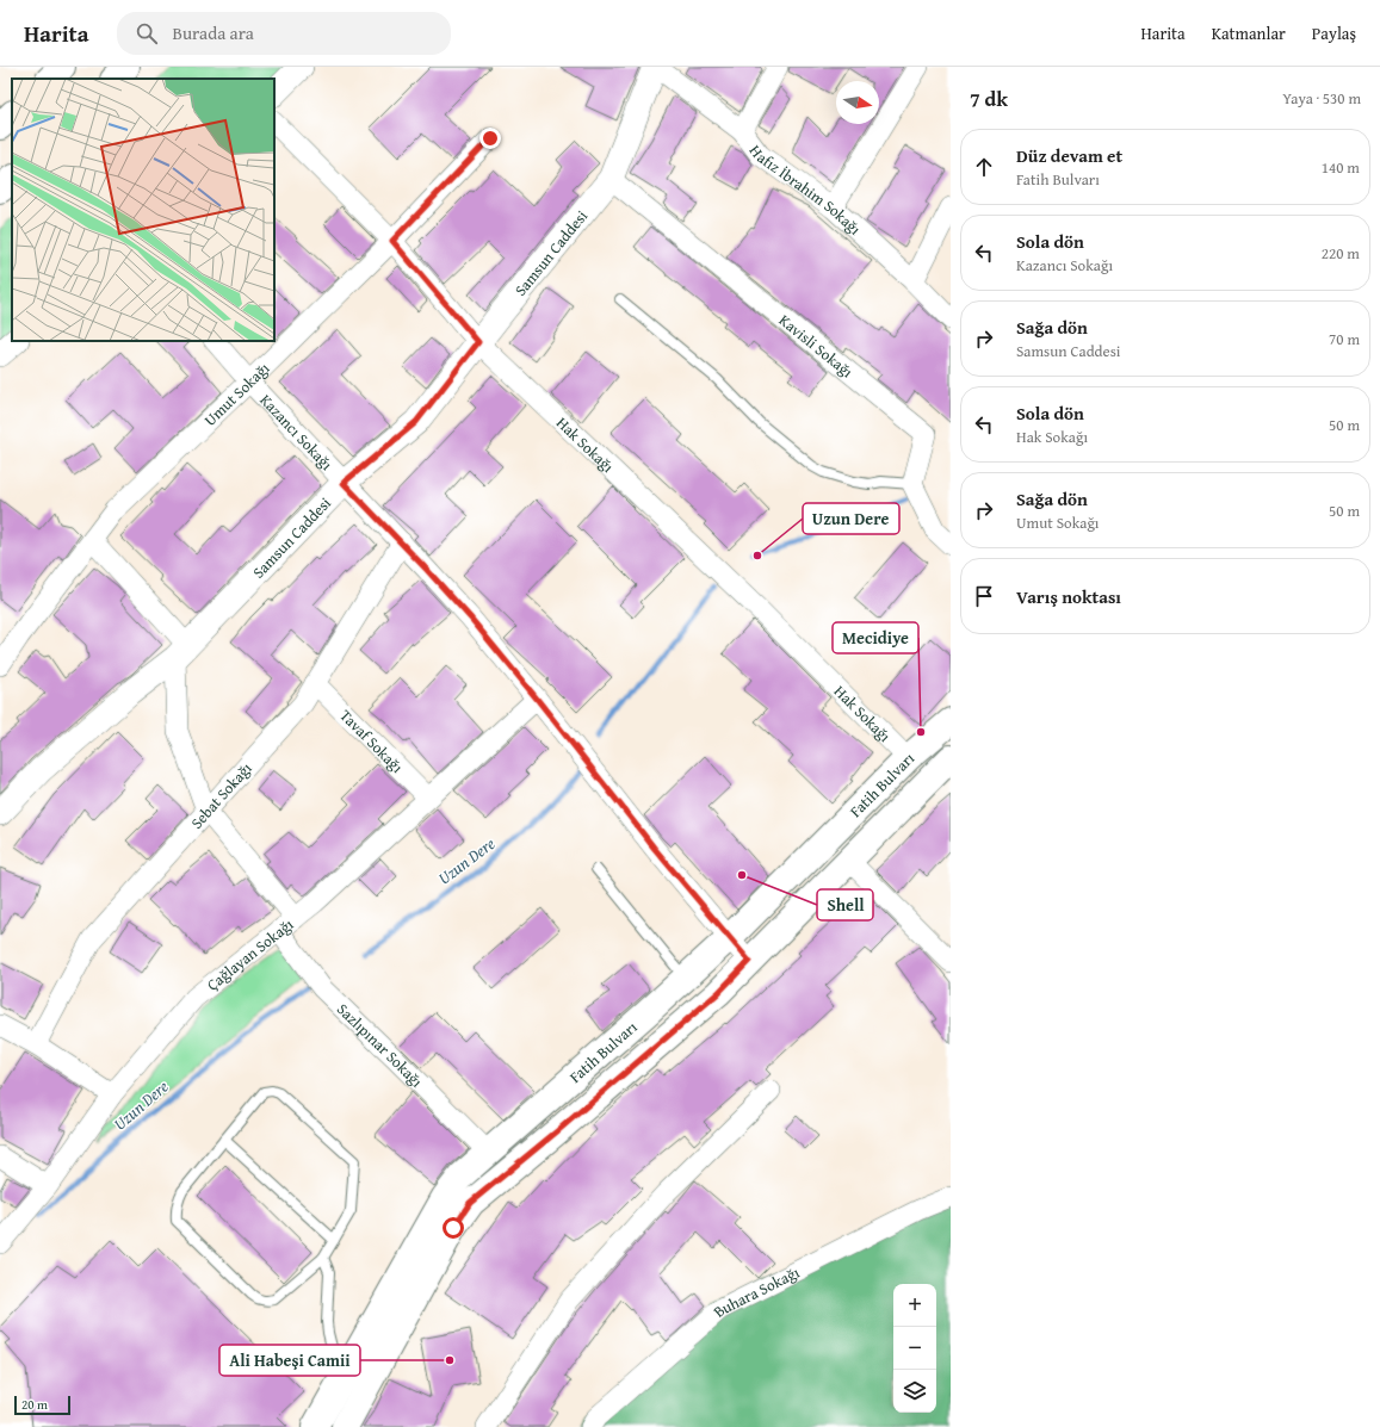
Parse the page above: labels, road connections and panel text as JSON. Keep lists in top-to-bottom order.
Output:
{
  "streets": {
    "main road": ["Fatih Bulvarı"],
    "street": [
      "Hafız İbrahim Sokağı",
      "Samsun Caddesi",
      "Kavisli Sokağı",
      "Umut Sokağı",
      "Kazancı Sokağı",
      "Hak Sokağı",
      "Tavaf Sokağı",
      "Sebat Sokağı",
      "Çağlayan Sokağı",
      "Sazlıpınar Sokağı",
      "Buhara Sokağı"
    ]
  },
  "crossings": [
    ["Hafız İbrahim Sokağı", "Samsun Caddesi"],
    ["Samsun Caddesi", "Kavisli Sokağı"],
    ["Samsun Caddesi", "Kazancı Sokağı"],
    ["Samsun Caddesi", "Hak Sokağı"],
    ["Umut Sokağı", "Kazancı Sokağı"],
    ["Umut Sokağı", "Hak Sokağı"],
    ["Kazancı Sokağı", "Fatih Bulvarı"],
    ["Kazancı Sokağı", "Sebat Sokağı"],
    ["Kazancı Sokağı", "Çağlayan Sokağı"],
    ["Hak Sokağı", "Fatih Bulvarı"],
    ["Tavaf Sokağı", "Sebat Sokağı"],
    ["Tavaf Sokağı", "Çağlayan Sokağı"],
    ["Fatih Bulvarı", "Sazlıpınar Sokağı"],
    ["Çağlayan Sokağı", "Sazlıpınar Sokağı"]
  ],
  "water": ["Uzun Dere"],
  "places": [
    "Uzun Dere",
    "Mecidiye",
    "Shell",
    "Ali Habeşi Camii"
  ],
  "scale_bar": "20 m",
  "north": "right",
  "page": {
    "header": "Harita",
    "search": "Burada ara",
    "nav": ["Harita", "Katmanlar", "Paylaş"],
    "heading": ["7 dk", "Yaya · 530 m"],
    "list": [
      ["Düz devam et", "Fatih Bulvarı", "140 m"],
      ["Sola dön", "Kazancı Sokağı", "220 m"],
      ["Sağa dön", "Samsun Caddesi", "70 m"],
      ["Sola dön", "Hak Sokağı", "50 m"],
      ["Sağa dön", "Umut Sokağı", "50 m"],
      "Varış noktası"
    ],
    "map_buttons": ["+", "−"],
    "scale": "20 m"
  }
}
